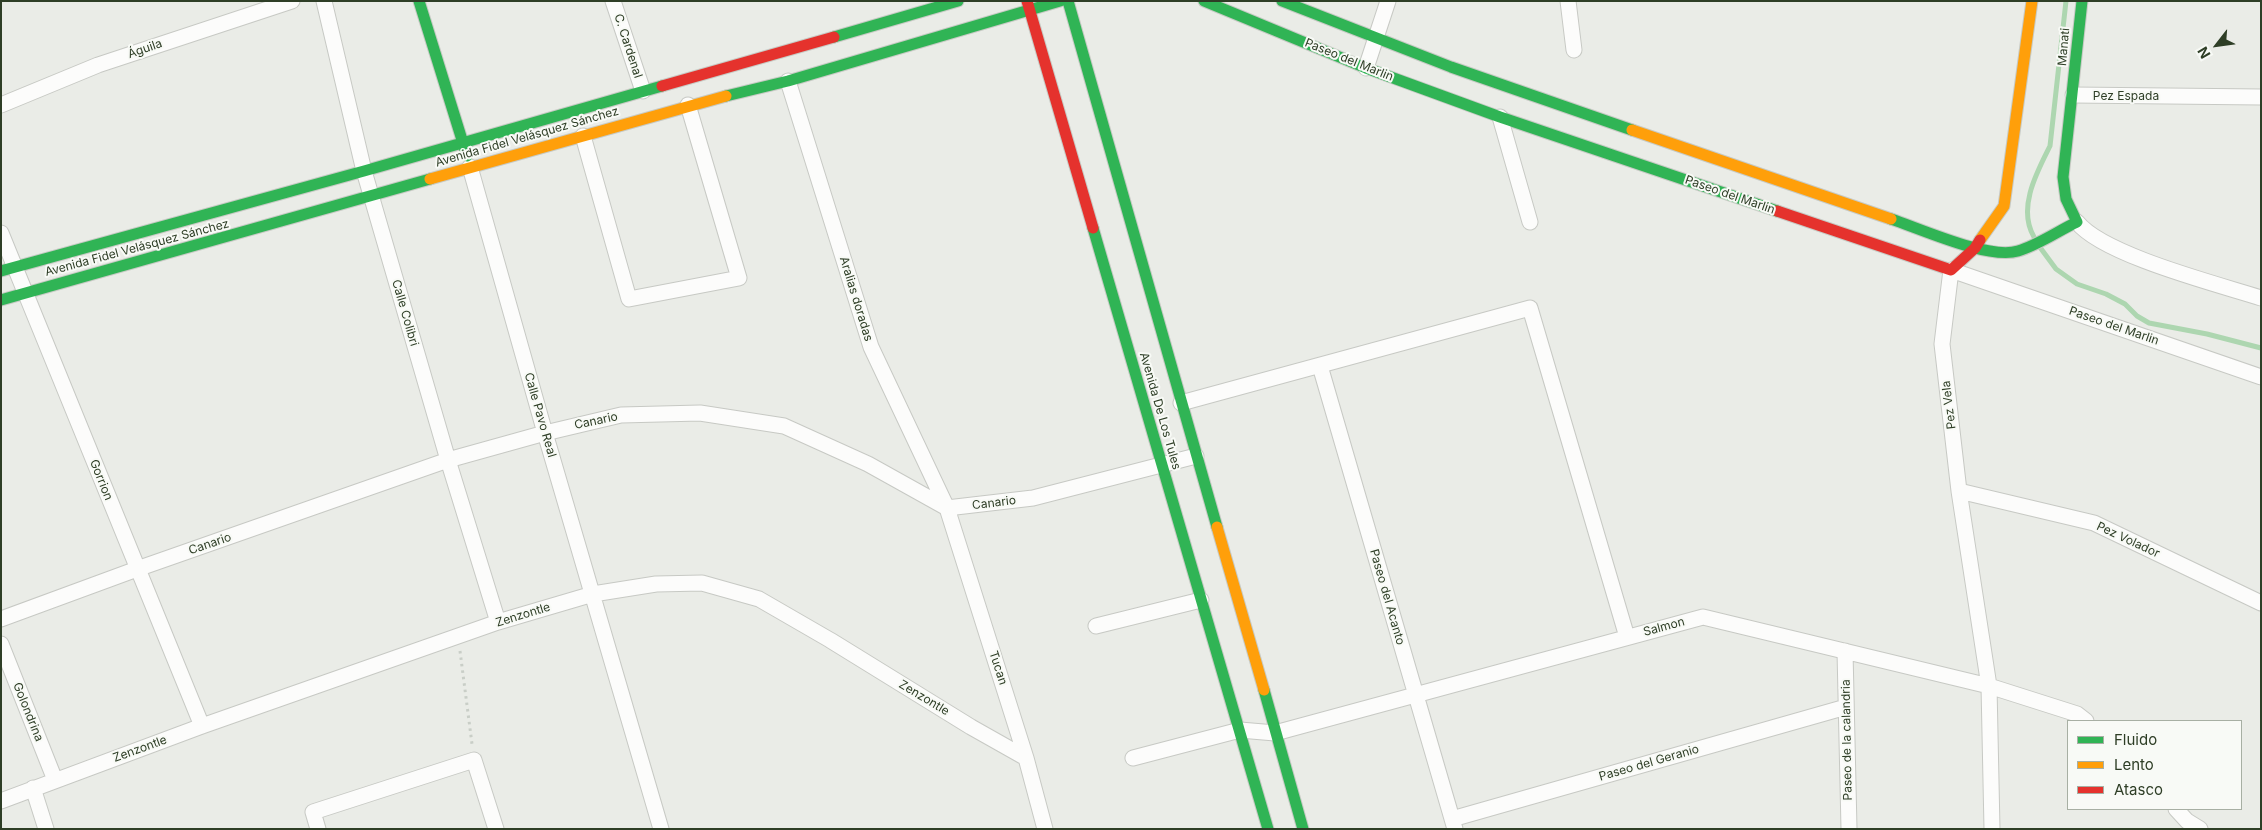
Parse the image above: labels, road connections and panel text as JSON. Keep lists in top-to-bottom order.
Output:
{
  "streets": {
    "street": [
      "C. Cardenal",
      "Manati",
      "Águila",
      "Paseo del Marlin",
      "Pez Espada",
      "Avenida Fidel Velásquez Sánchez",
      "Aralias doradas",
      "Calle Colibri",
      "Pez Vela",
      "Avenida De Los Tules",
      "Calle Pavo Real",
      "Canario",
      "Gorrion",
      "Pez Volador",
      "Paseo del Acanto",
      "Zenzontle",
      "Salmon",
      "Tucan",
      "Golondrina",
      "Paseo de la calandria",
      "Paseo del Geranio"
    ]
  },
  "crossings": [
    ["C. Cardenal", "Avenida Fidel Velásquez Sánchez"],
    ["Manati", "Pez Espada"],
    ["Paseo del Marlin", "Pez Vela"],
    ["Avenida Fidel Velásquez Sánchez", "Aralias doradas"],
    ["Avenida Fidel Velásquez Sánchez", "Calle Colibri"],
    ["Avenida Fidel Velásquez Sánchez", "Avenida De Los Tules"],
    ["Avenida Fidel Velásquez Sánchez", "Calle Pavo Real"],
    ["Avenida Fidel Velásquez Sánchez", "Gorrion"],
    ["Aralias doradas", "Canario"],
    ["Aralias doradas", "Tucan"],
    ["Calle Colibri", "Canario"],
    ["Calle Colibri", "Zenzontle"],
    ["Pez Vela", "Pez Volador"],
    ["Pez Vela", "Salmon"],
    ["Avenida De Los Tules", "Canario"],
    ["Avenida De Los Tules", "Salmon"],
    ["Calle Pavo Real", "Canario"],
    ["Calle Pavo Real", "Zenzontle"],
    ["Canario", "Gorrion"],
    ["Canario", "Tucan"],
    ["Gorrion", "Zenzontle"],
    ["Paseo del Acanto", "Salmon"],
    ["Paseo del Acanto", "Paseo del Geranio"],
    ["Zenzontle", "Tucan"],
    ["Zenzontle", "Golondrina"],
    ["Salmon", "Paseo de la calandria"],
    ["Paseo de la calandria", "Paseo del Geranio"]
  ],
  "legend": ["Fluido", "Lento", "Atasco"],
  "north": "bottom left"
}
